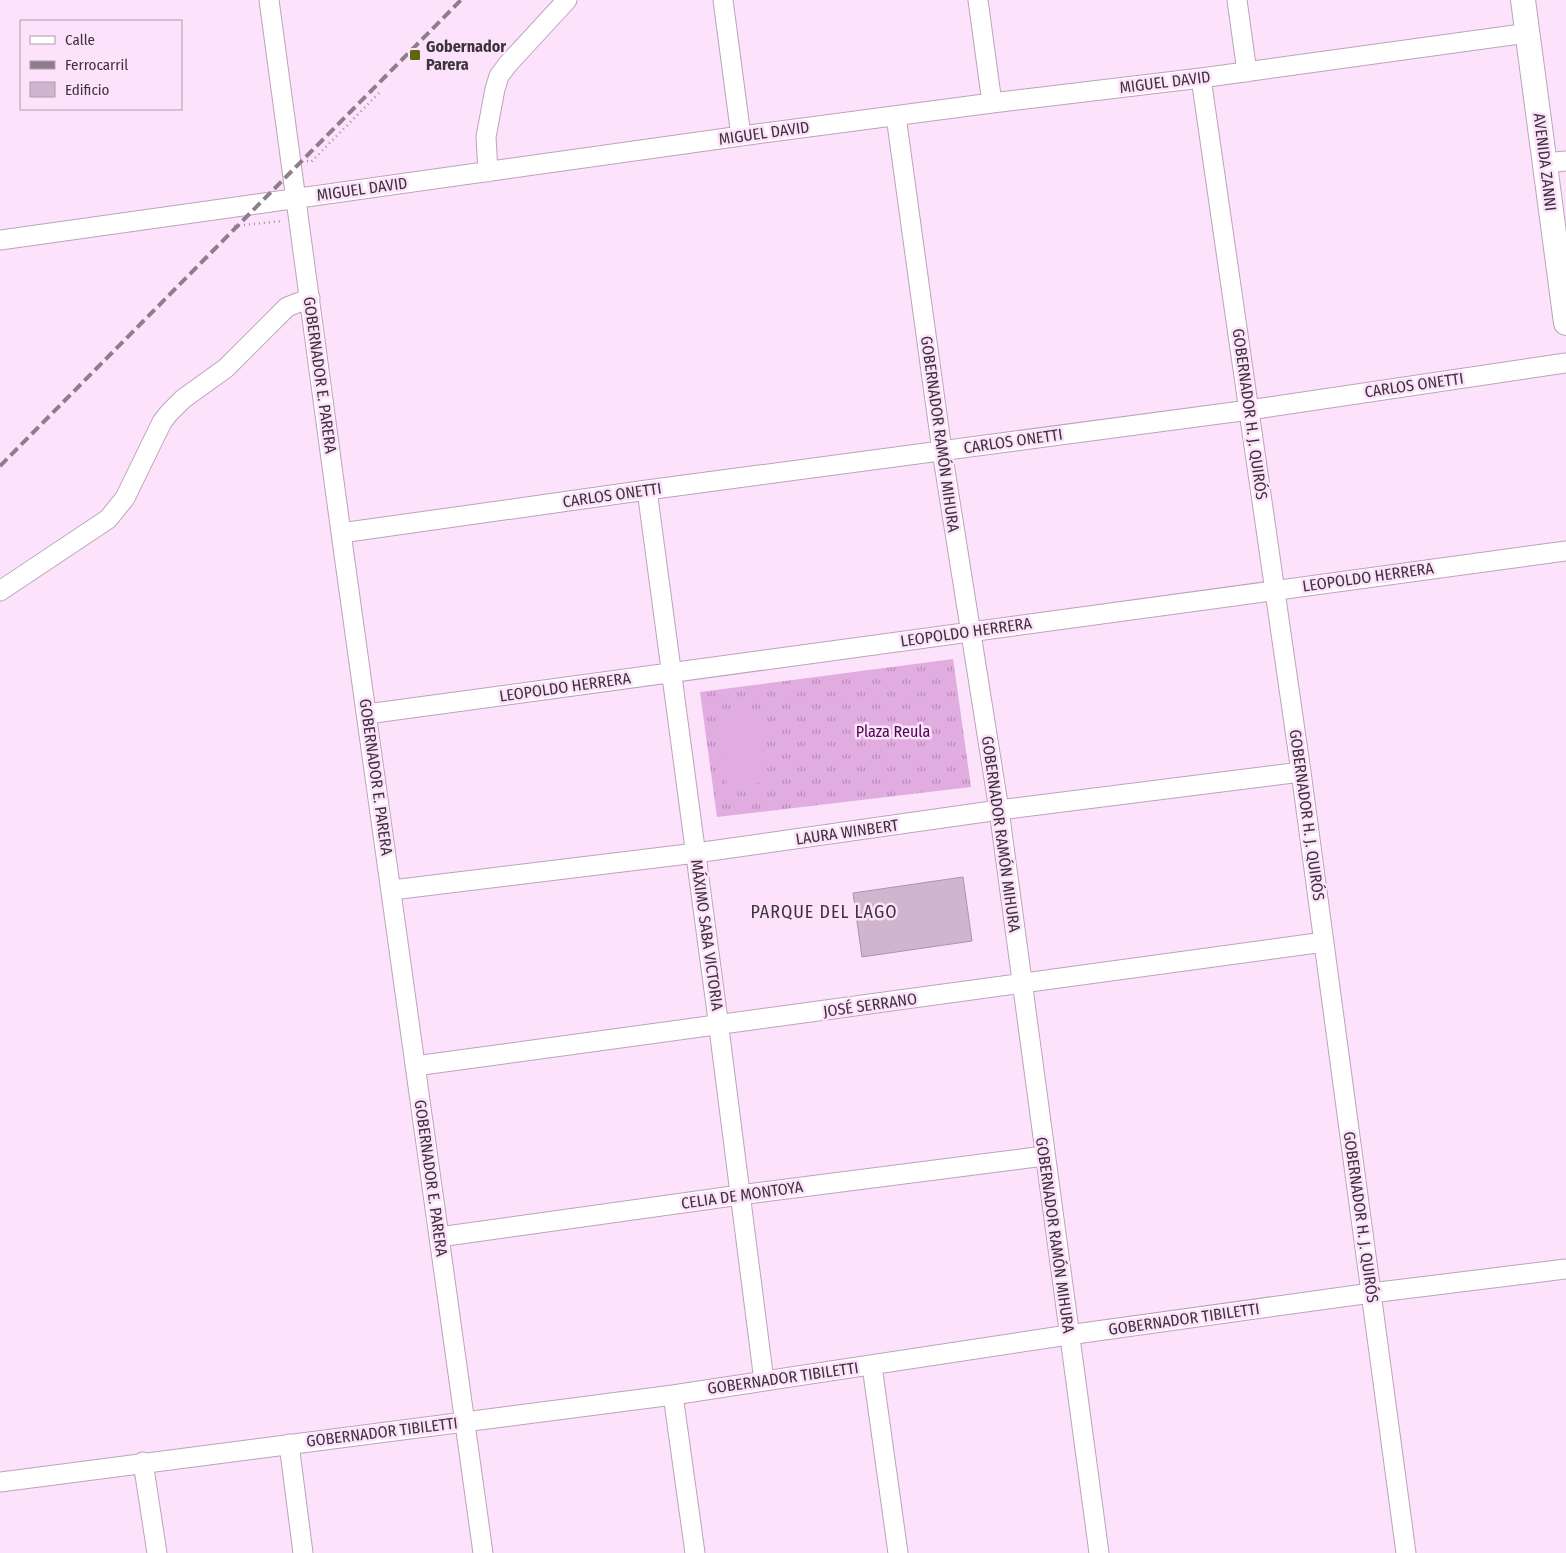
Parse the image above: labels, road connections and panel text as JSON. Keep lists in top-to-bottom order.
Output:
{
  "streets": {
    "main road": ["AVENIDA ZANNI"],
    "street": [
      "MIGUEL DAVID",
      "GOBERNADOR E. PARERA",
      "CARLOS ONETTI",
      "GOBERNADOR H. J. QUIRÓS",
      "GOBERNADOR RAMÓN MIHURA",
      "LEOPOLDO HERRERA",
      "LAURA WINBERT",
      "MÁXIMO SABA VICTORIA",
      "JOSÉ SERRANO",
      "CELIA DE MONTOYA",
      "GOBERNADOR TIBILETTI"
    ]
  },
  "crossings": [
    ["MIGUEL DAVID", "AVENIDA ZANNI"],
    ["MIGUEL DAVID", "GOBERNADOR E. PARERA"],
    ["MIGUEL DAVID", "GOBERNADOR H. J. QUIRÓS"],
    ["MIGUEL DAVID", "GOBERNADOR RAMÓN MIHURA"],
    ["GOBERNADOR E. PARERA", "CARLOS ONETTI"],
    ["GOBERNADOR E. PARERA", "LEOPOLDO HERRERA"],
    ["GOBERNADOR E. PARERA", "LAURA WINBERT"],
    ["GOBERNADOR E. PARERA", "JOSÉ SERRANO"],
    ["GOBERNADOR E. PARERA", "CELIA DE MONTOYA"],
    ["GOBERNADOR E. PARERA", "GOBERNADOR TIBILETTI"],
    ["CARLOS ONETTI", "GOBERNADOR H. J. QUIRÓS"],
    ["CARLOS ONETTI", "GOBERNADOR RAMÓN MIHURA"],
    ["CARLOS ONETTI", "MÁXIMO SABA VICTORIA"],
    ["GOBERNADOR H. J. QUIRÓS", "LEOPOLDO HERRERA"],
    ["GOBERNADOR H. J. QUIRÓS", "LAURA WINBERT"],
    ["GOBERNADOR H. J. QUIRÓS", "JOSÉ SERRANO"],
    ["GOBERNADOR H. J. QUIRÓS", "GOBERNADOR TIBILETTI"],
    ["GOBERNADOR RAMÓN MIHURA", "LEOPOLDO HERRERA"],
    ["GOBERNADOR RAMÓN MIHURA", "LAURA WINBERT"],
    ["GOBERNADOR RAMÓN MIHURA", "JOSÉ SERRANO"],
    ["GOBERNADOR RAMÓN MIHURA", "CELIA DE MONTOYA"],
    ["GOBERNADOR RAMÓN MIHURA", "GOBERNADOR TIBILETTI"],
    ["LEOPOLDO HERRERA", "MÁXIMO SABA VICTORIA"],
    ["LAURA WINBERT", "MÁXIMO SABA VICTORIA"],
    ["MÁXIMO SABA VICTORIA", "JOSÉ SERRANO"],
    ["MÁXIMO SABA VICTORIA", "CELIA DE MONTOYA"],
    ["MÁXIMO SABA VICTORIA", "GOBERNADOR TIBILETTI"]
  ],
  "districts": ["PARQUE DEL LAGO"],
  "parks": ["Plaza Reula"],
  "places": {
    "transit": ["Gobernador Parera"]
  },
  "legend": ["Calle", "Ferrocarril", "Edificio"]
}
